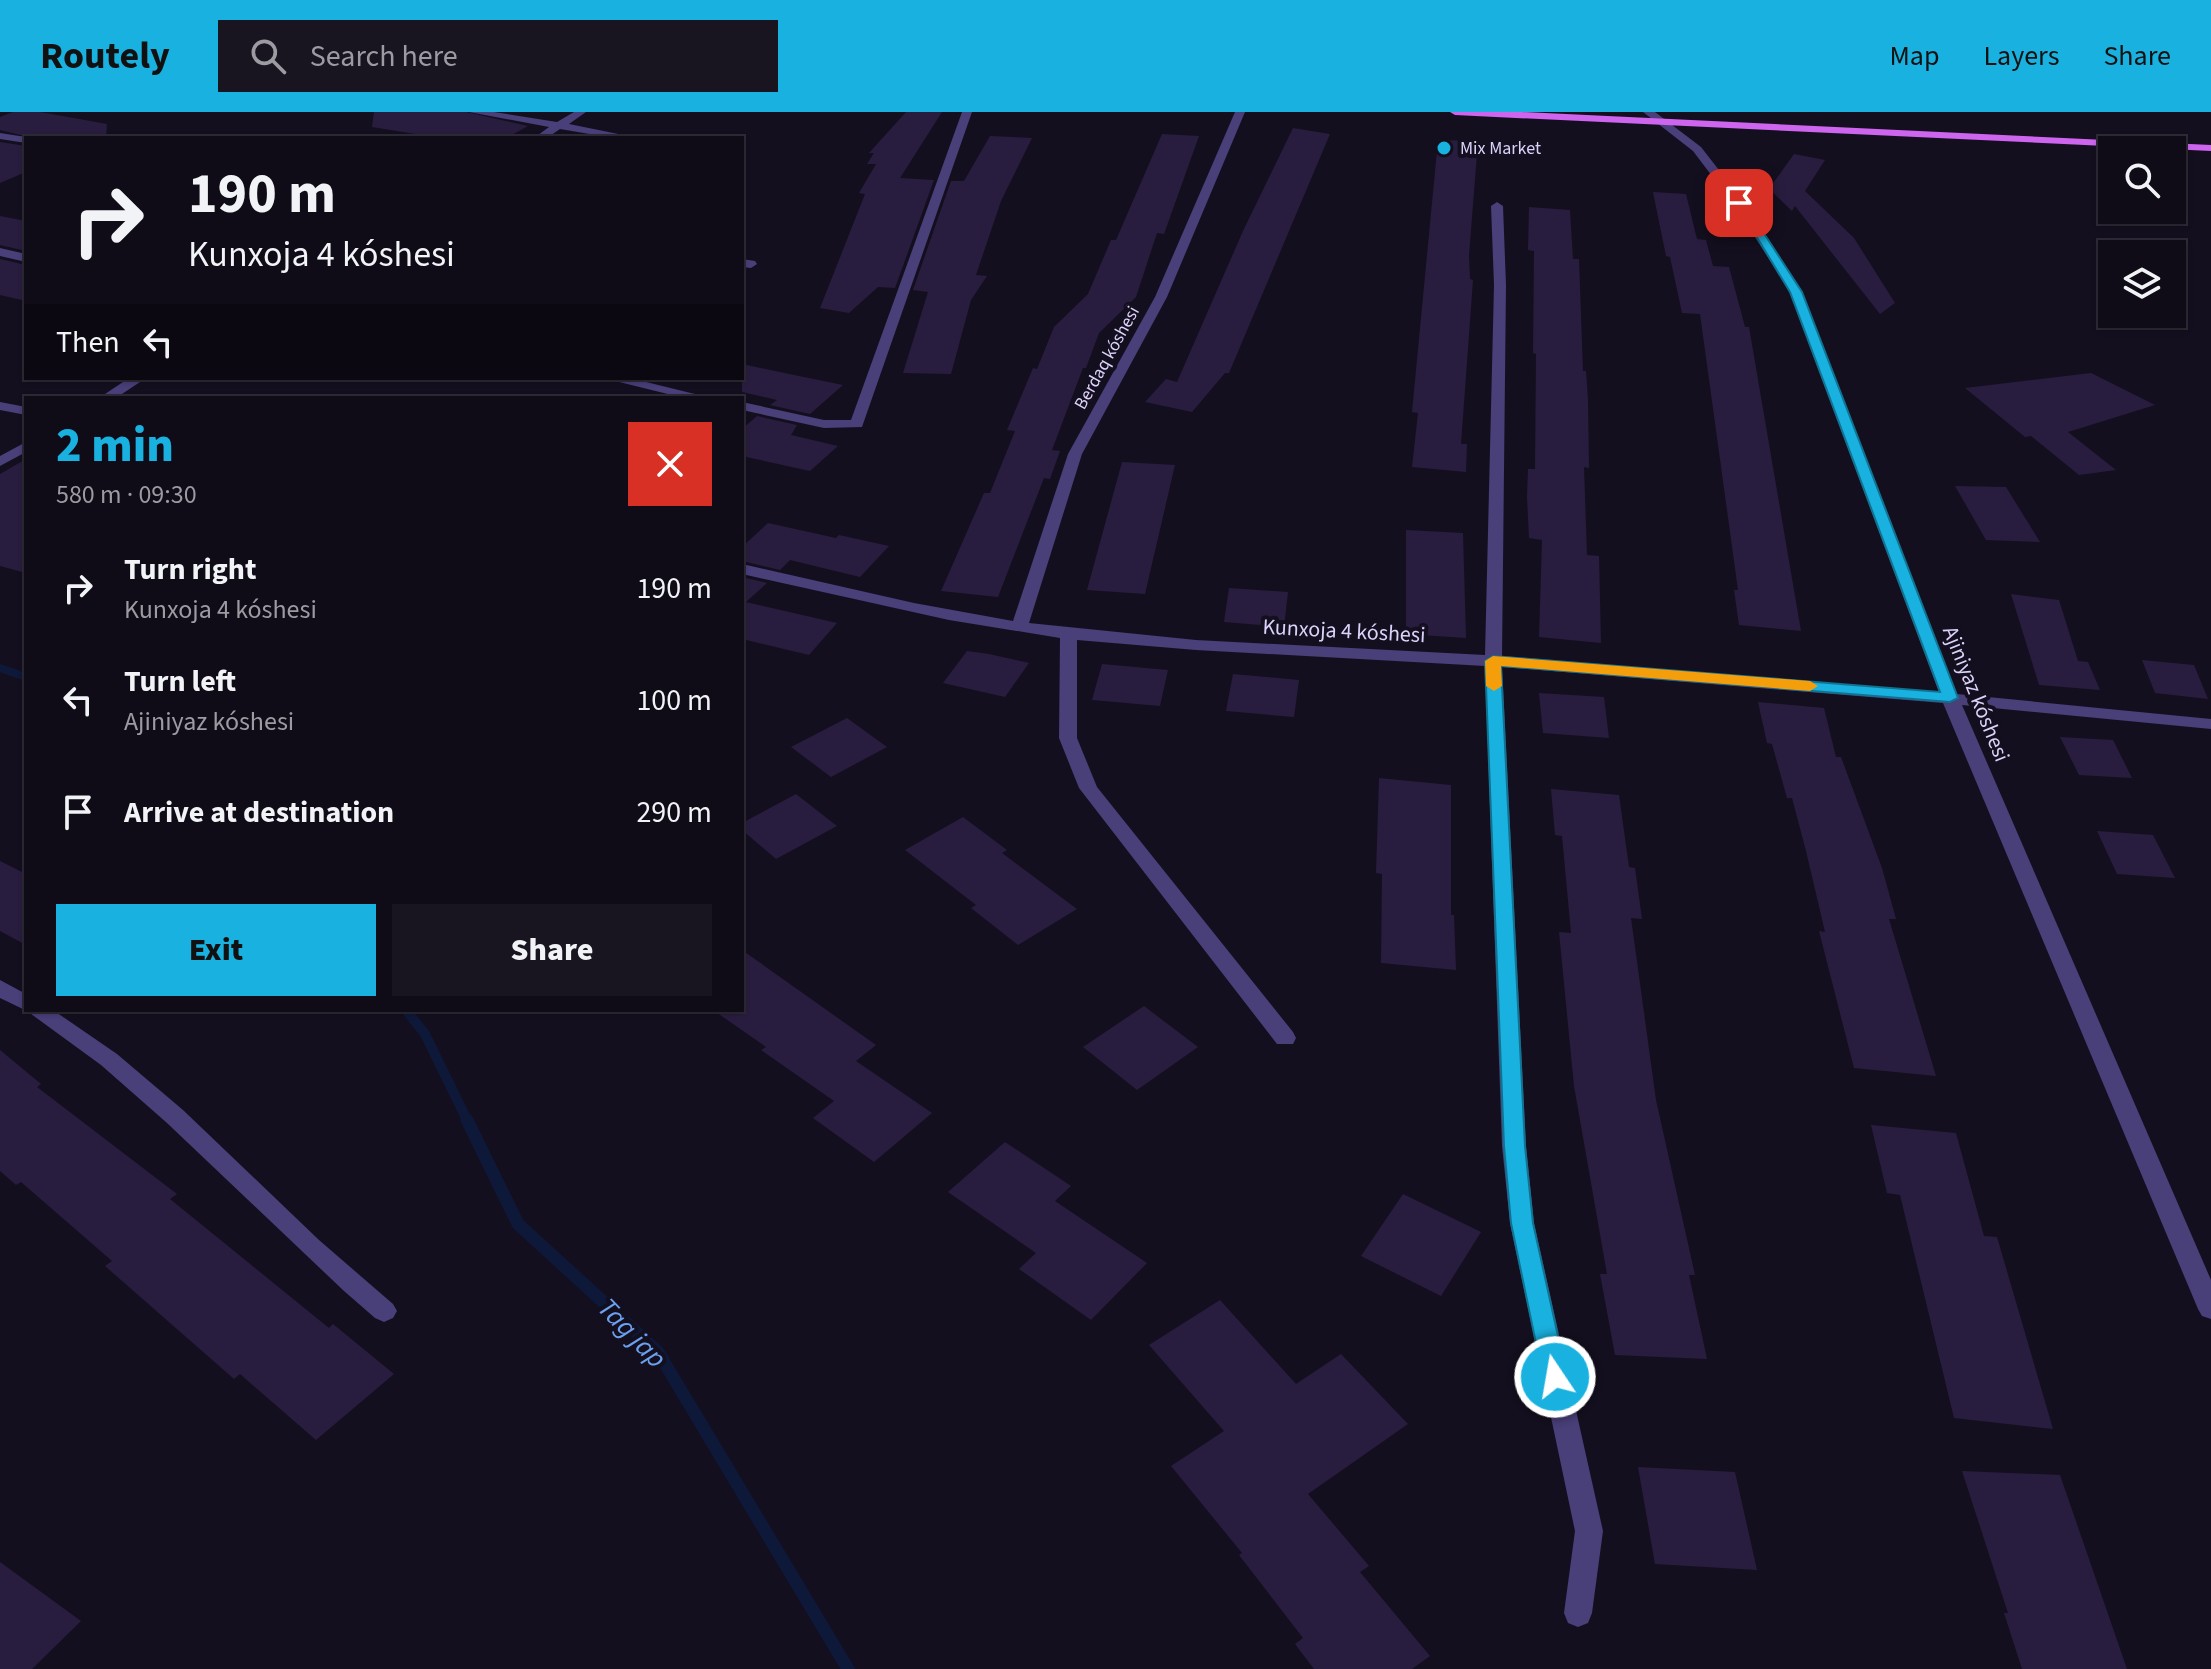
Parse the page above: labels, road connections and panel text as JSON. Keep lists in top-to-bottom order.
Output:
{
  "streets": {
    "street": ["Berdaq kóshesi", "Kunxoja 4 kóshesi", "Ajiniyaz kóshesi"]
  },
  "crossings": [
    ["Berdaq kóshesi", "Kunxoja 4 kóshesi"],
    ["Kunxoja 4 kóshesi", "Ajiniyaz kóshesi"]
  ],
  "water": ["Tag jap"],
  "places": ["Mix Market"],
  "page": {
    "header": "Routely",
    "search": "Search here",
    "nav": ["Map", "Layers", "Share"],
    "turn": ["190 m", "Kunxoja 4 kóshesi"],
    "then": "Then",
    "heading": ["2 min", "580 m · 09:30"],
    "list": [
      {
        "name": "Turn right",
        "note": "Kunxoja 4 kóshesi",
        "value": "190 m"
      },
      {
        "name": "Turn left",
        "note": "Ajiniyaz kóshesi",
        "value": "100 m"
      },
      {
        "name": "Arrive at destination",
        "value": "290 m"
      }
    ],
    "buttons": ["Exit", "Share"]
  }
}
